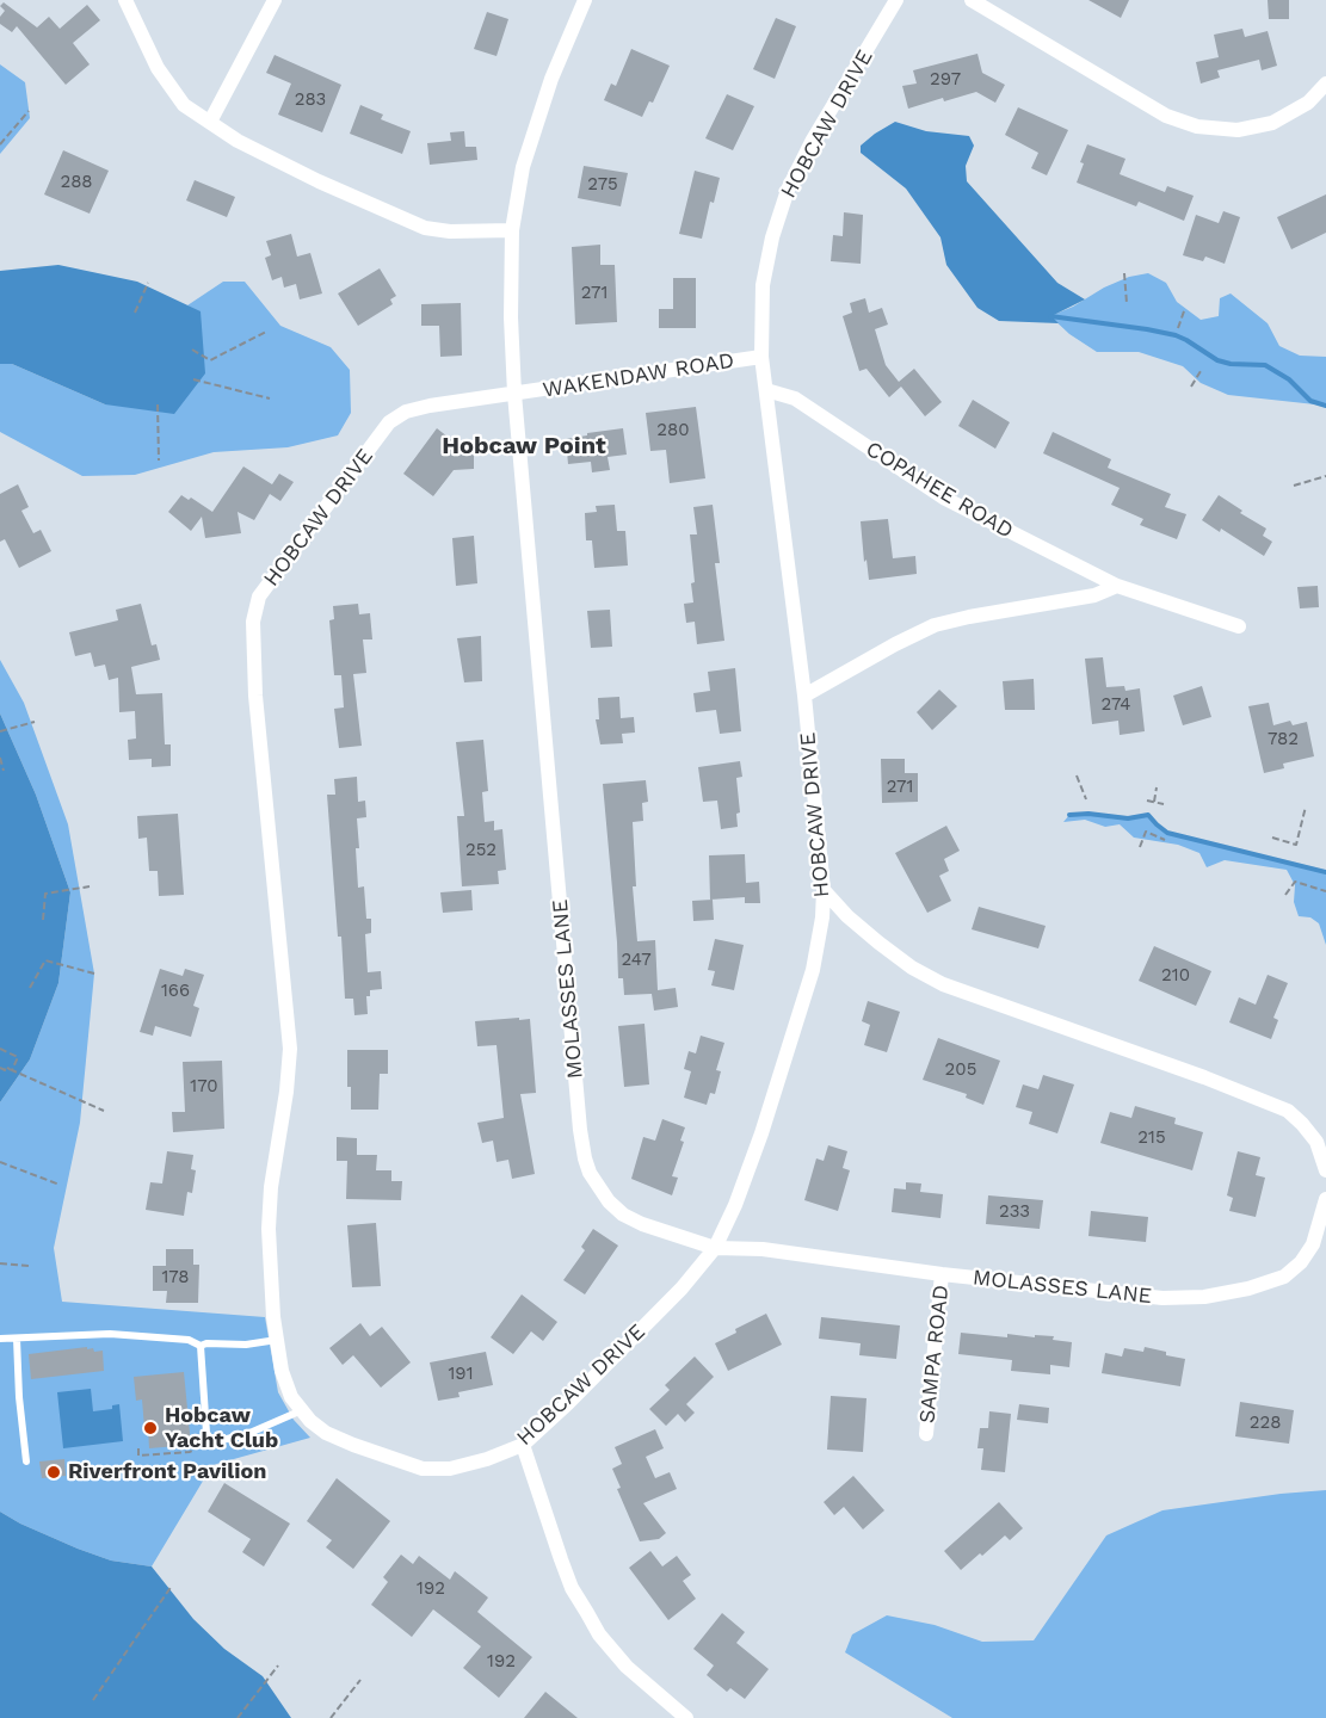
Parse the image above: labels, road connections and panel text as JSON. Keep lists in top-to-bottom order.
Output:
{
  "streets": {
    "street": [
      "HOBCAW DRIVE",
      "WAKENDAW ROAD",
      "COPAHEE ROAD",
      "MOLASSES LANE",
      "SAMPA ROAD"
    ]
  },
  "crossings": [
    ["HOBCAW DRIVE", "WAKENDAW ROAD"],
    ["HOBCAW DRIVE", "COPAHEE ROAD"],
    ["HOBCAW DRIVE", "MOLASSES LANE"],
    ["WAKENDAW ROAD", "MOLASSES LANE"],
    ["MOLASSES LANE", "SAMPA ROAD"]
  ],
  "districts": ["Hobcaw Point"],
  "places": ["Hobcaw Yacht Club", "Riverfront Pavilion"],
  "house_numbers": [
    "297",
    "283",
    "288",
    "275",
    "271",
    "280",
    "274",
    "782",
    "271",
    "252",
    "247",
    "210",
    "166",
    "205",
    "170",
    "215",
    "233",
    "178",
    "191",
    "228",
    "192",
    "192"
  ]
}
